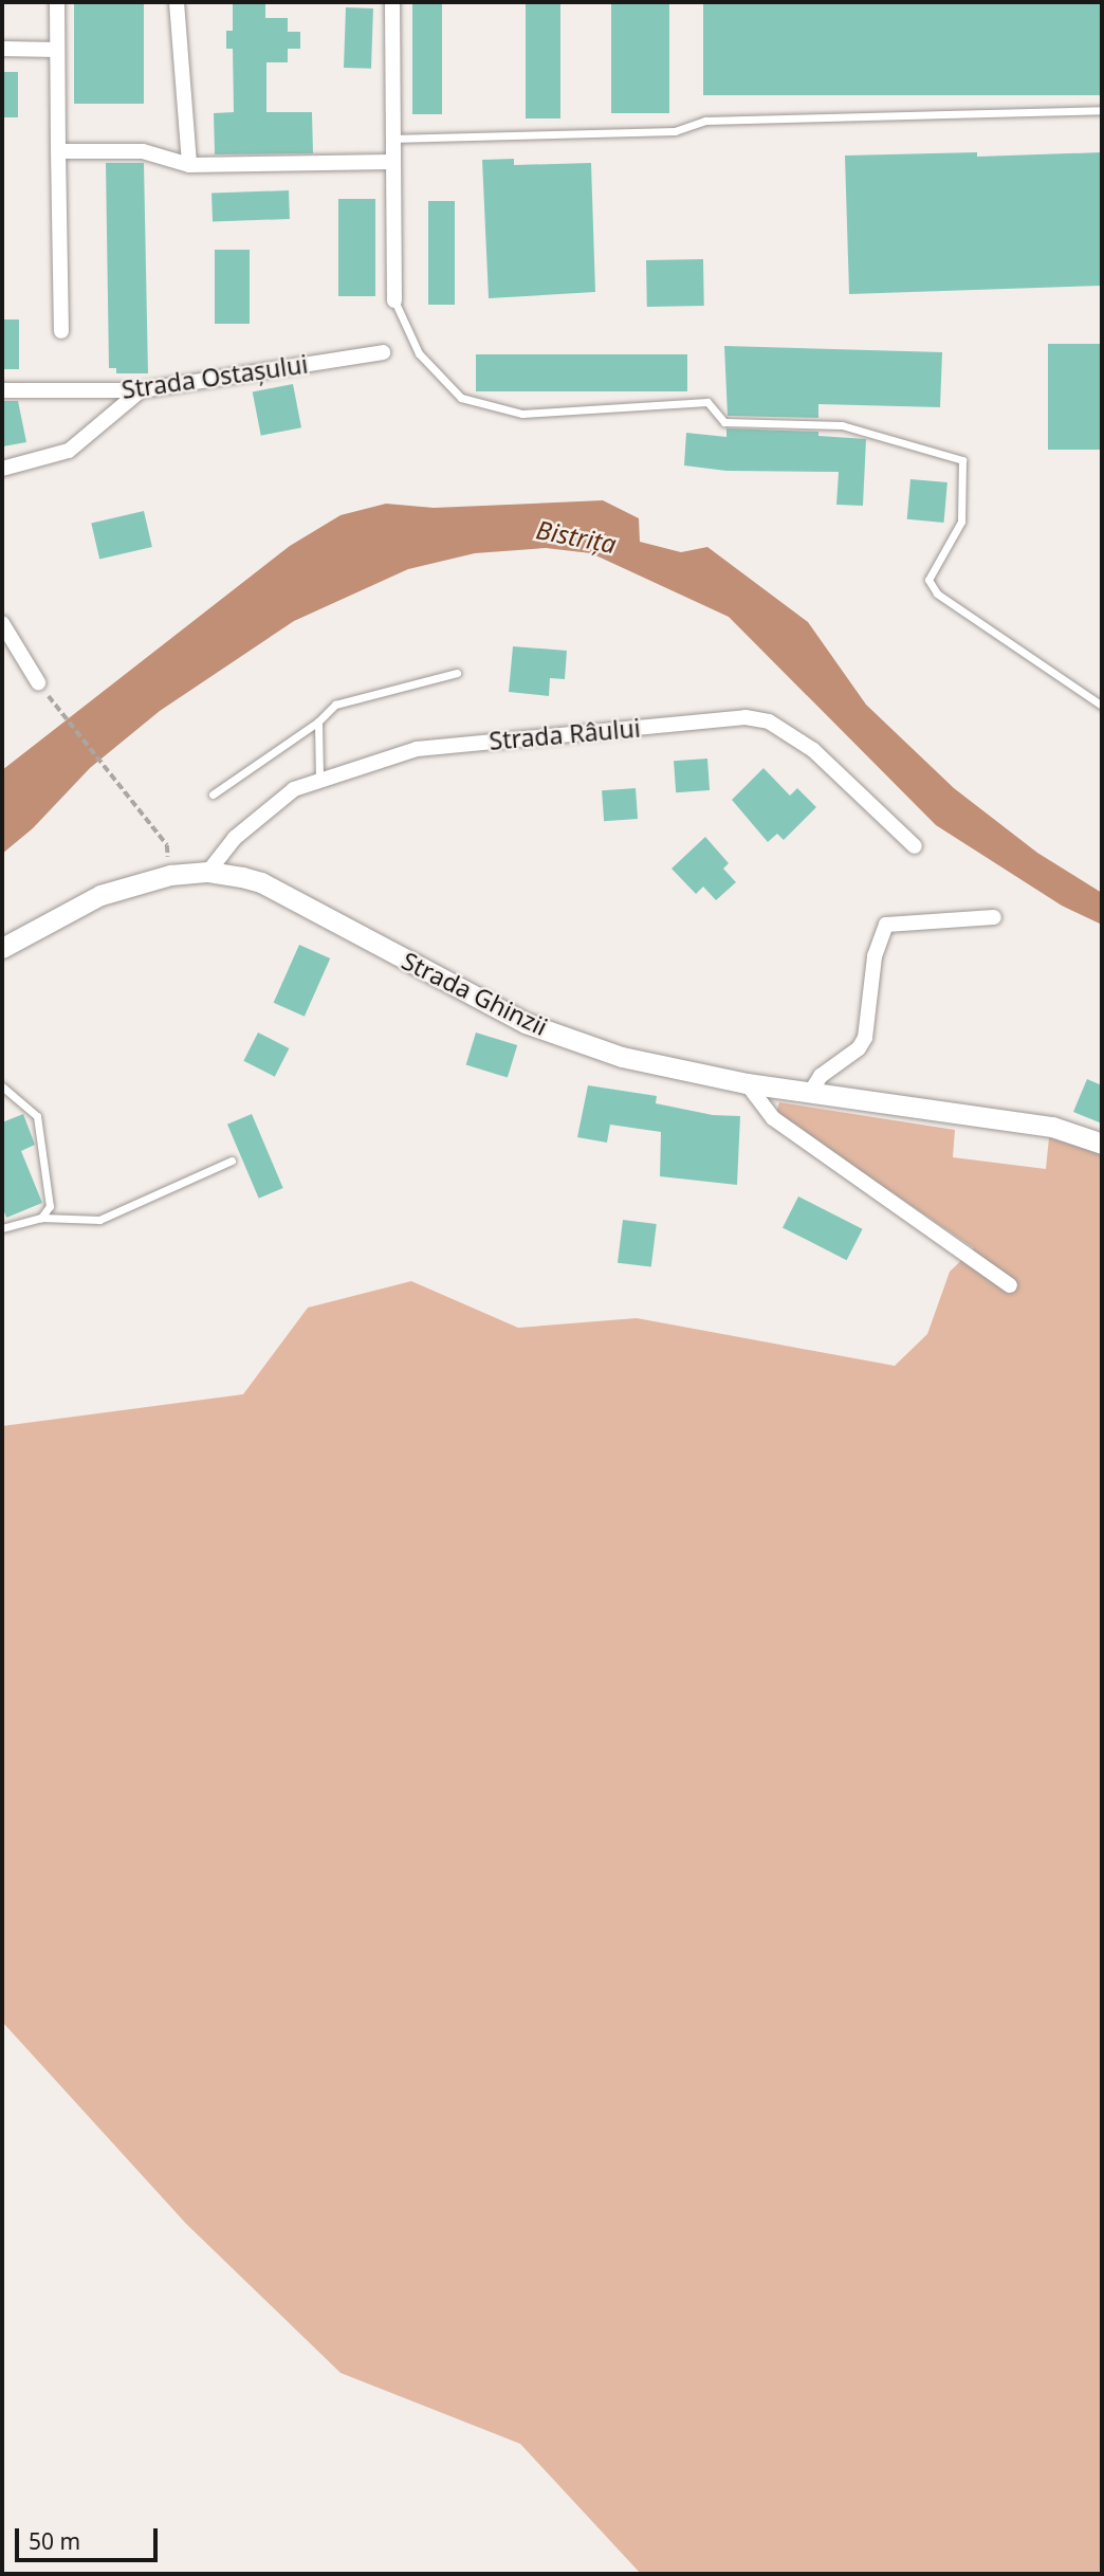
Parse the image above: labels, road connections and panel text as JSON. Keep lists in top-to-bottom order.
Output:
{
  "streets": {
    "street": ["Strada Ostașului", "Strada Râului", "Strada Ghinzii"]
  },
  "crossings": [
    ["Strada Râului", "Strada Ghinzii"]
  ],
  "water": ["Bistrița"],
  "scale_bar": "50 m"
}
